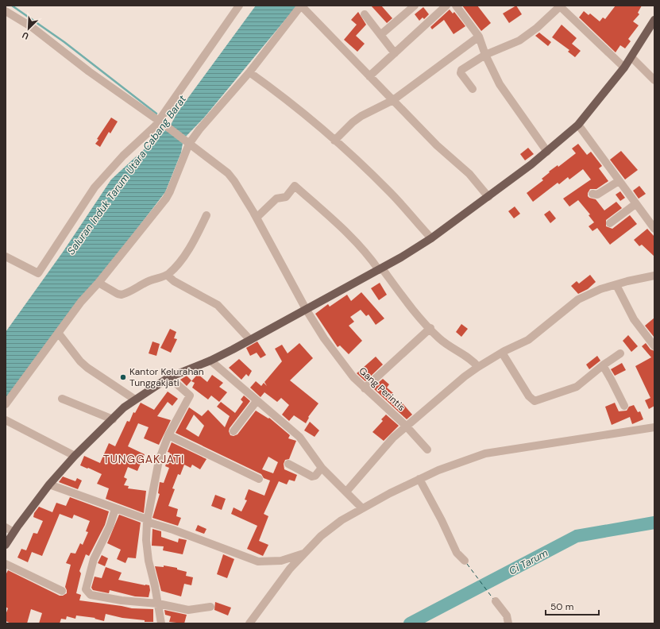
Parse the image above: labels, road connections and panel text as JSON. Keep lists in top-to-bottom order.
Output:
{
  "streets": {
    "street": ["Gang Perintis"]
  },
  "districts": ["TUNGGAKJATI"],
  "water": ["Saluran Induk Tarum Utara Cabang Barat", "Ci Tarum"],
  "places": ["Kantor Kelurahan Tunggakjati"],
  "scale_bar": "50 m",
  "north": "bottom left"
}
